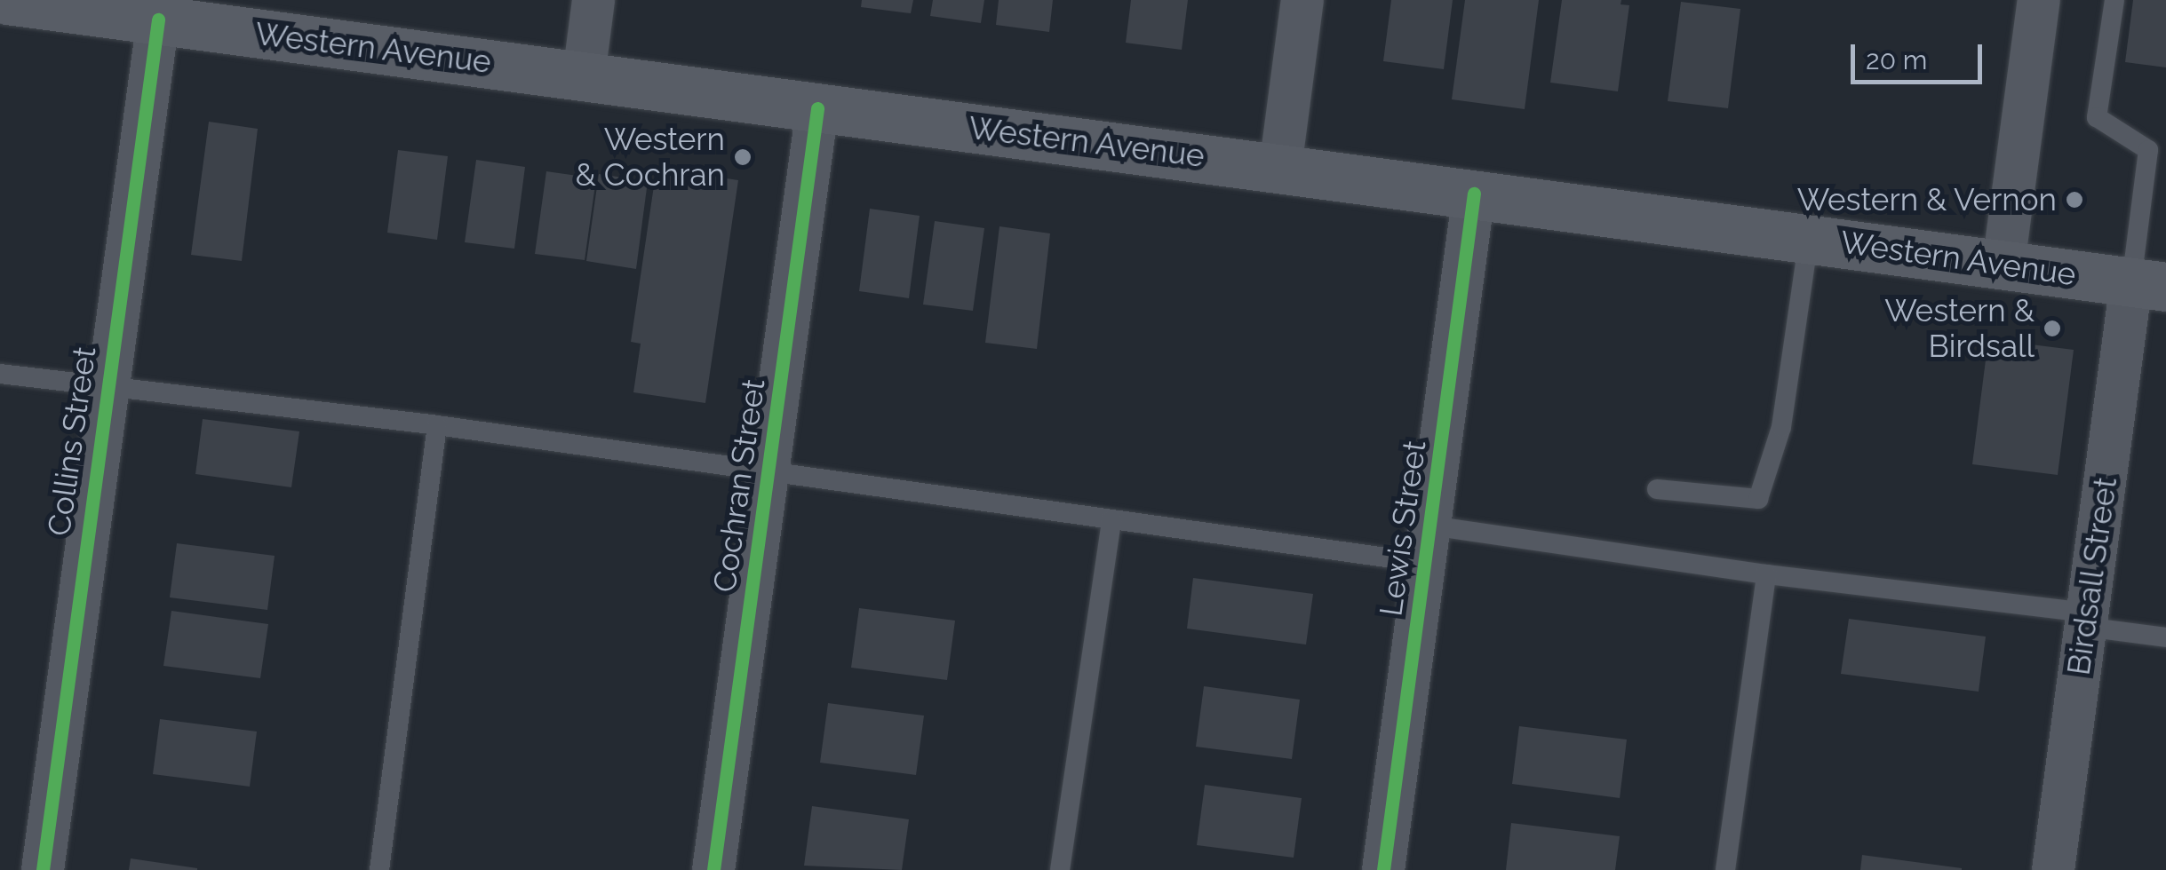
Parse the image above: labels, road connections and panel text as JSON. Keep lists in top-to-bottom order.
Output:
{
  "streets": {
    "main road": ["Western Avenue"],
    "street": [
      "Collins Street",
      "Cochran Street",
      "Lewis Street",
      "Birdsall Street"
    ]
  },
  "crossings": [
    ["Western Avenue", "Collins Street"],
    ["Western Avenue", "Cochran Street"],
    ["Western Avenue", "Lewis Street"],
    ["Western Avenue", "Birdsall Street"]
  ],
  "places": ["Western & Cochran", "Western & Vernon", "Western & Birdsall"],
  "scale_bar": "20 m"
}
